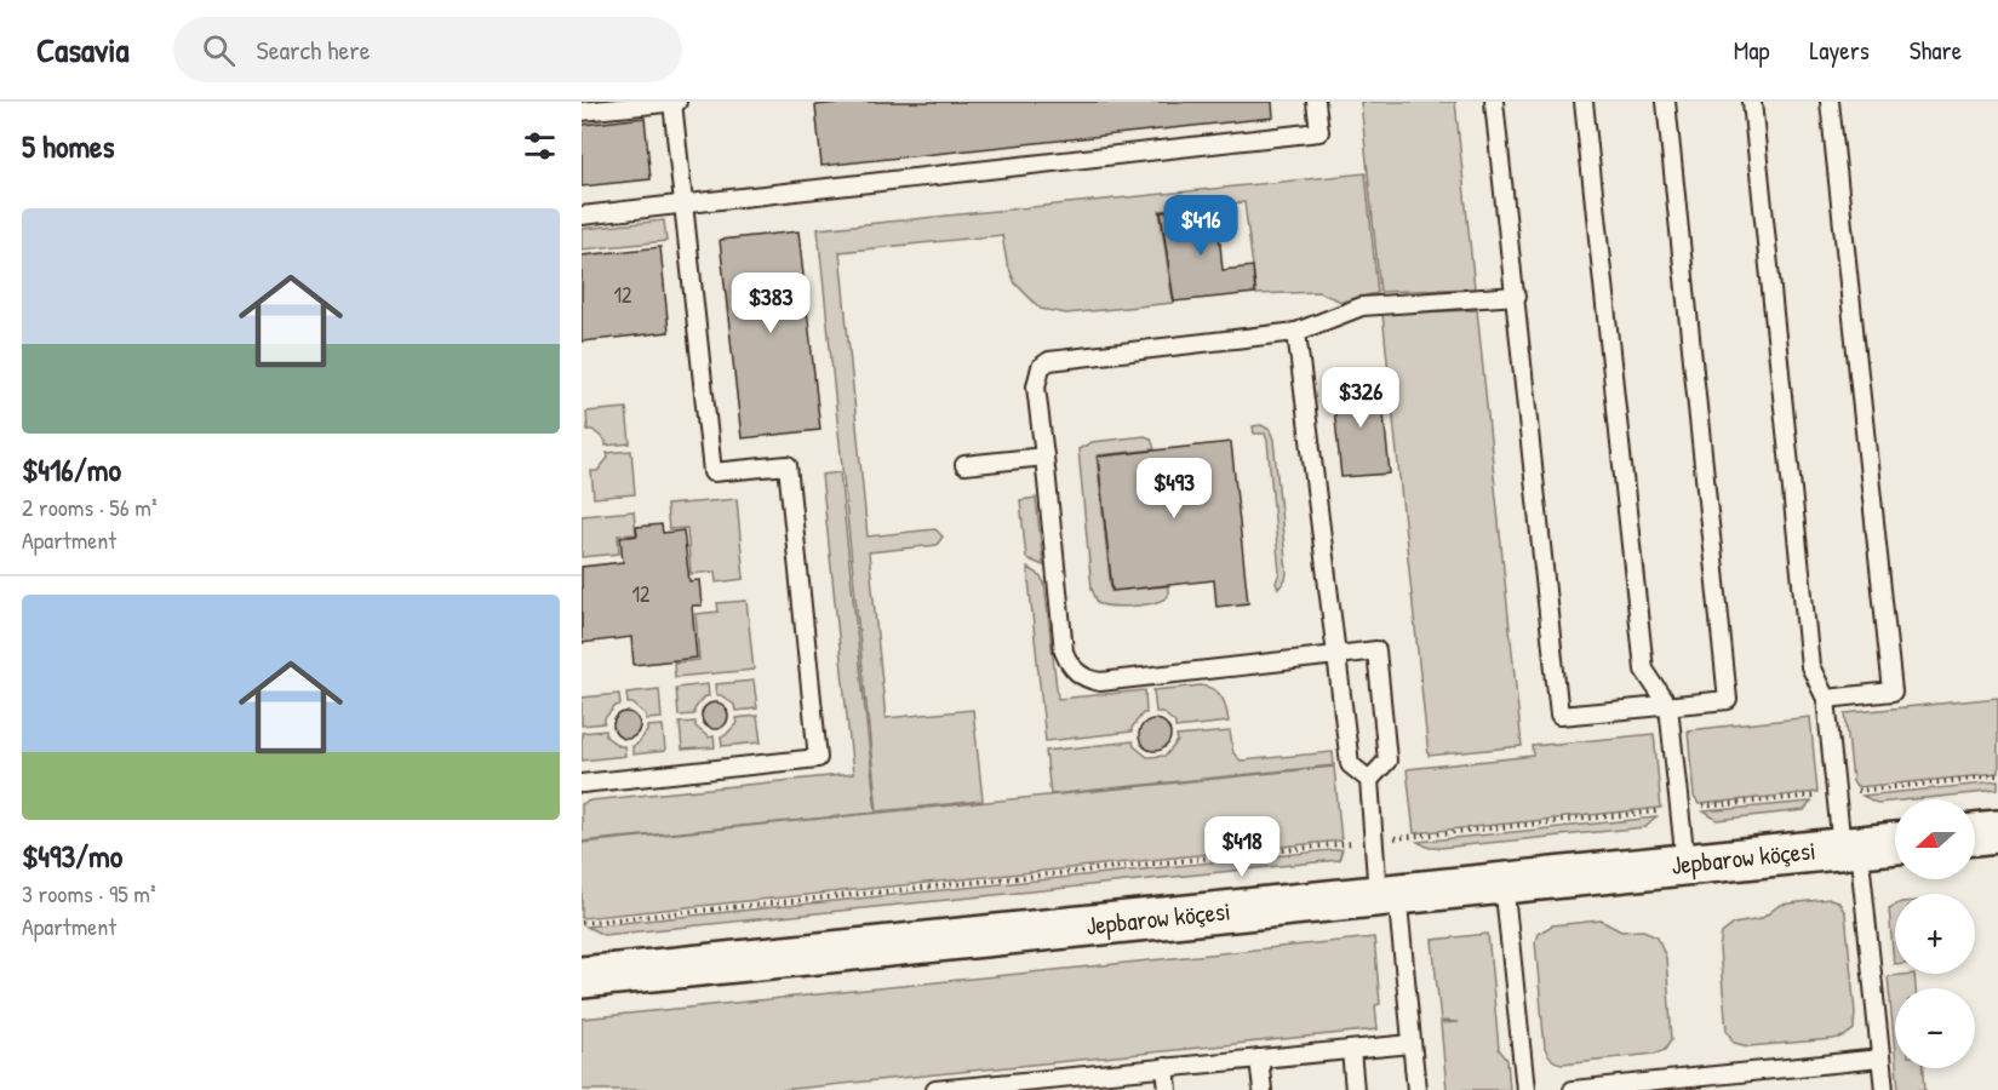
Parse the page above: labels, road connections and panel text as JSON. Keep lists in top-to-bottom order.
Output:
{
  "streets": {
    "street": ["Jepbarow köçesi"]
  },
  "house_numbers": ["12", "12"],
  "north": "left",
  "page": {
    "header": "Casavia",
    "search": "Search here",
    "nav": ["Map", "Layers", "Share"],
    "heading": "5 homes",
    "list": [
      {
        "name": "$416/mo",
        "note": "2 rooms · 56 m² · Apartment"
      },
      {
        "name": "$493/mo",
        "note": "3 rooms · 95 m² · Apartment"
      }
    ],
    "price": [
      "$416",
      "$383",
      "$326",
      "$493",
      "$418"
    ],
    "map_buttons": ["+", "−"]
  }
}
